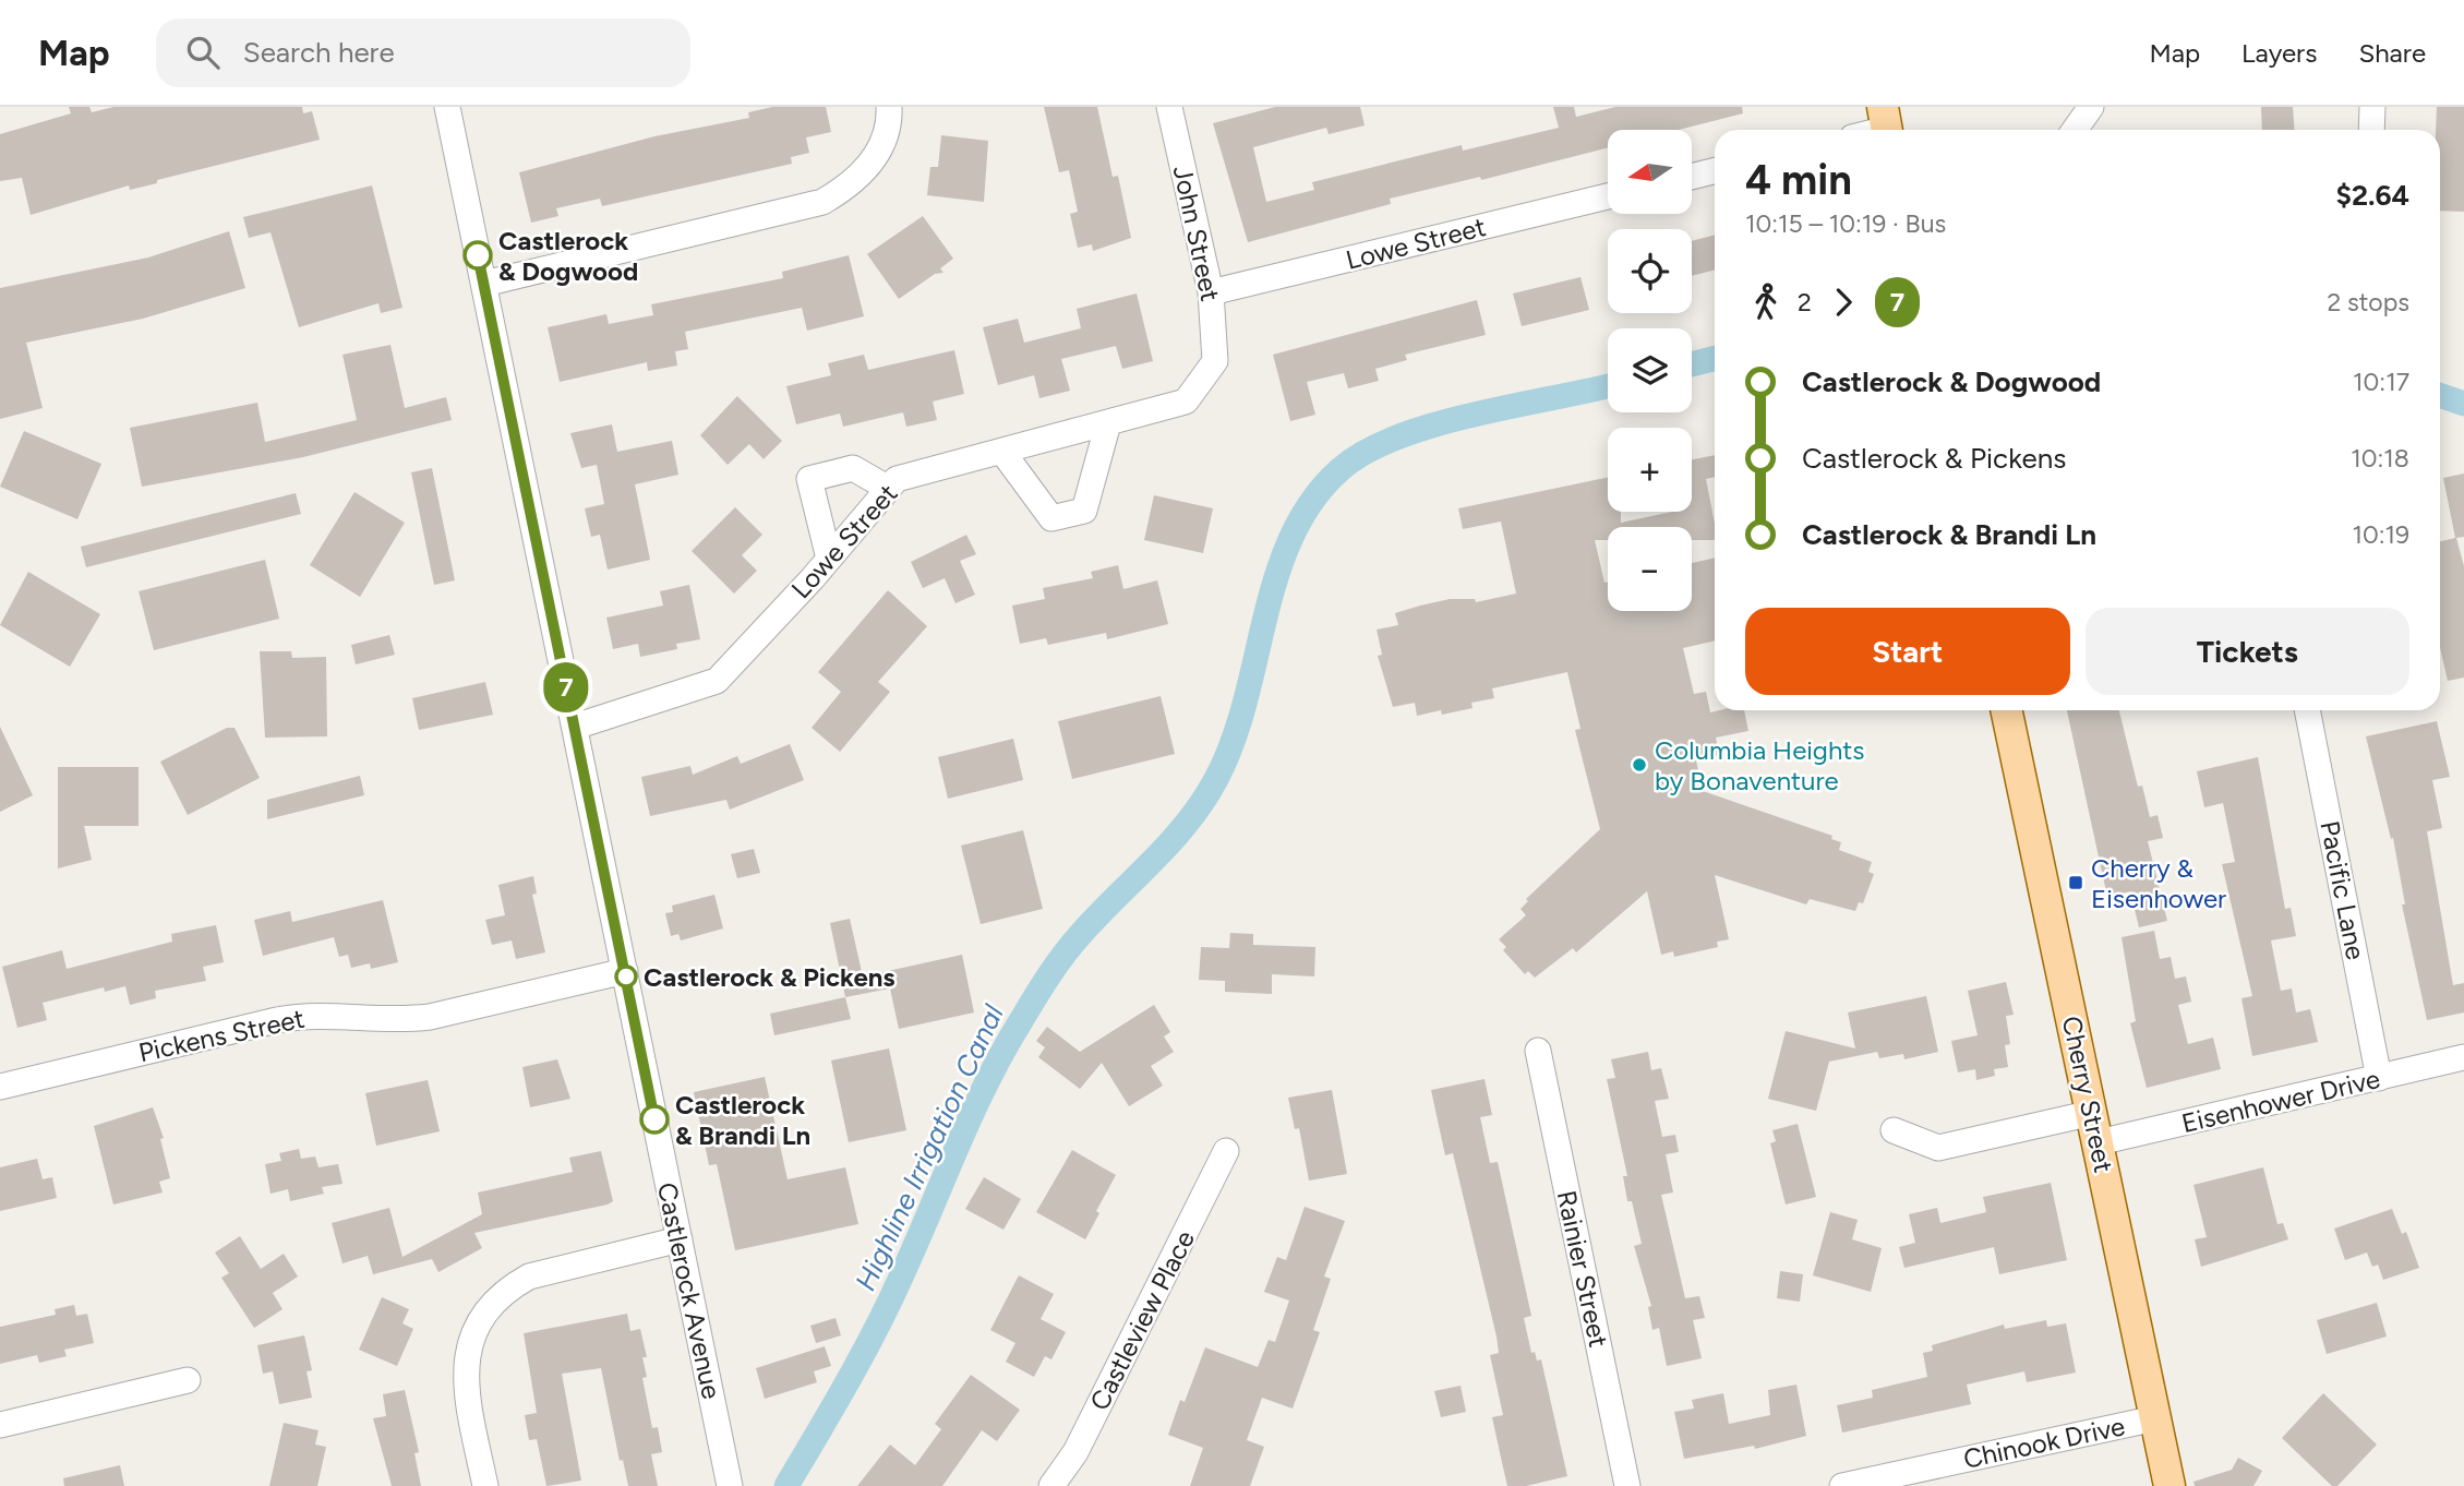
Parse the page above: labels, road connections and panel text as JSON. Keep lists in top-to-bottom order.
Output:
{
  "streets": {
    "main road": ["Cherry Street"],
    "street": [
      "John Street",
      "Lowe Street",
      "Pacific Lane",
      "Pickens Street",
      "Eisenhower Drive",
      "Rainier Street",
      "Castlerock Avenue",
      "Castleview Place",
      "Chinook Drive"
    ]
  },
  "crossings": [
    ["John Street", "Lowe Street"],
    ["Lowe Street", "Castlerock Avenue"],
    ["Pacific Lane", "Eisenhower Drive"],
    ["Pickens Street", "Castlerock Avenue"],
    ["Cherry Street", "Eisenhower Drive"],
    ["Cherry Street", "Chinook Drive"]
  ],
  "water": ["Highline Irrigation Canal"],
  "places": {
    "other": [
      "Castlerock & Dogwood",
      "Columbia Heights by Bonaventure",
      "Castlerock & Pickens",
      "Castlerock & Brandi Ln"
    ],
    "transit": ["Cherry & Eisenhower"]
  },
  "lines": ["bus line 7"],
  "north": "left",
  "page": {
    "header": "Map",
    "search": "Search here",
    "nav": ["Map", "Layers", "Share"],
    "on_map": "7",
    "map_buttons": ["+", "−"],
    "heading": ["4 min", "10:15 – 10:19 · Bus", "$2.64"],
    "legs": ["2", "7", "2 stops"],
    "list": [
      {
        "name": "Castlerock & Dogwood",
        "value": "10:17"
      },
      {
        "name": "Castlerock & Pickens",
        "value": "10:18"
      },
      {
        "name": "Castlerock & Brandi Ln",
        "value": "10:19"
      }
    ],
    "buttons": ["Start", "Tickets"]
  }
}
